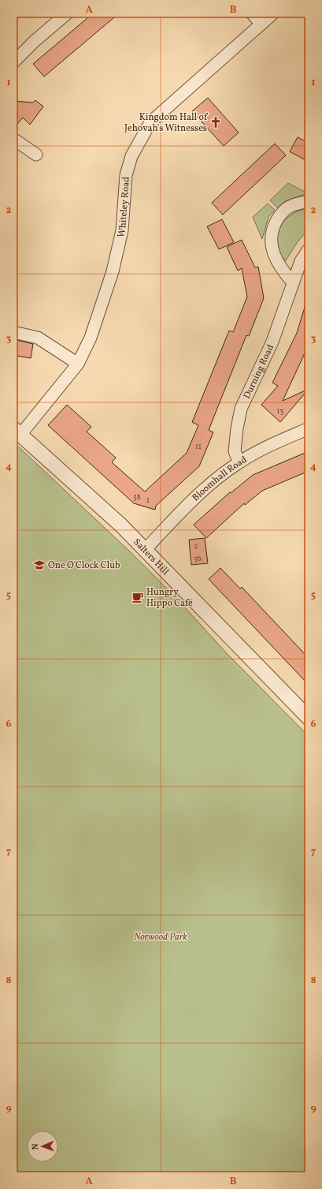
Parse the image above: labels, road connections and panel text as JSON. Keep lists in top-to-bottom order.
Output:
{
  "streets": {
    "street": [
      "Whiteley Road",
      "Durning Road",
      "Bloomhall Road",
      "Salters Hill"
    ]
  },
  "crossings": [
    ["Whiteley Road", "Salters Hill"],
    ["Durning Road", "Bloomhall Road"],
    ["Bloomhall Road", "Salters Hill"]
  ],
  "parks": ["Norwood Park"],
  "places": {
    "church": ["Kingdom Hall of Jehovah's Witnesses"],
    "school or university": ["One O'Clock Club"],
    "cafe": ["Hungry Hippo Café"]
  },
  "house_numbers": [
    "13",
    "11",
    "58",
    "1",
    "2",
    "56"
  ],
  "north": "left",
  "grid": {
    "columns": ["A", "B"],
    "rows": [
      "1",
      "2",
      "3",
      "4",
      "5",
      "6",
      "7",
      "8",
      "9"
    ]
  }
}
